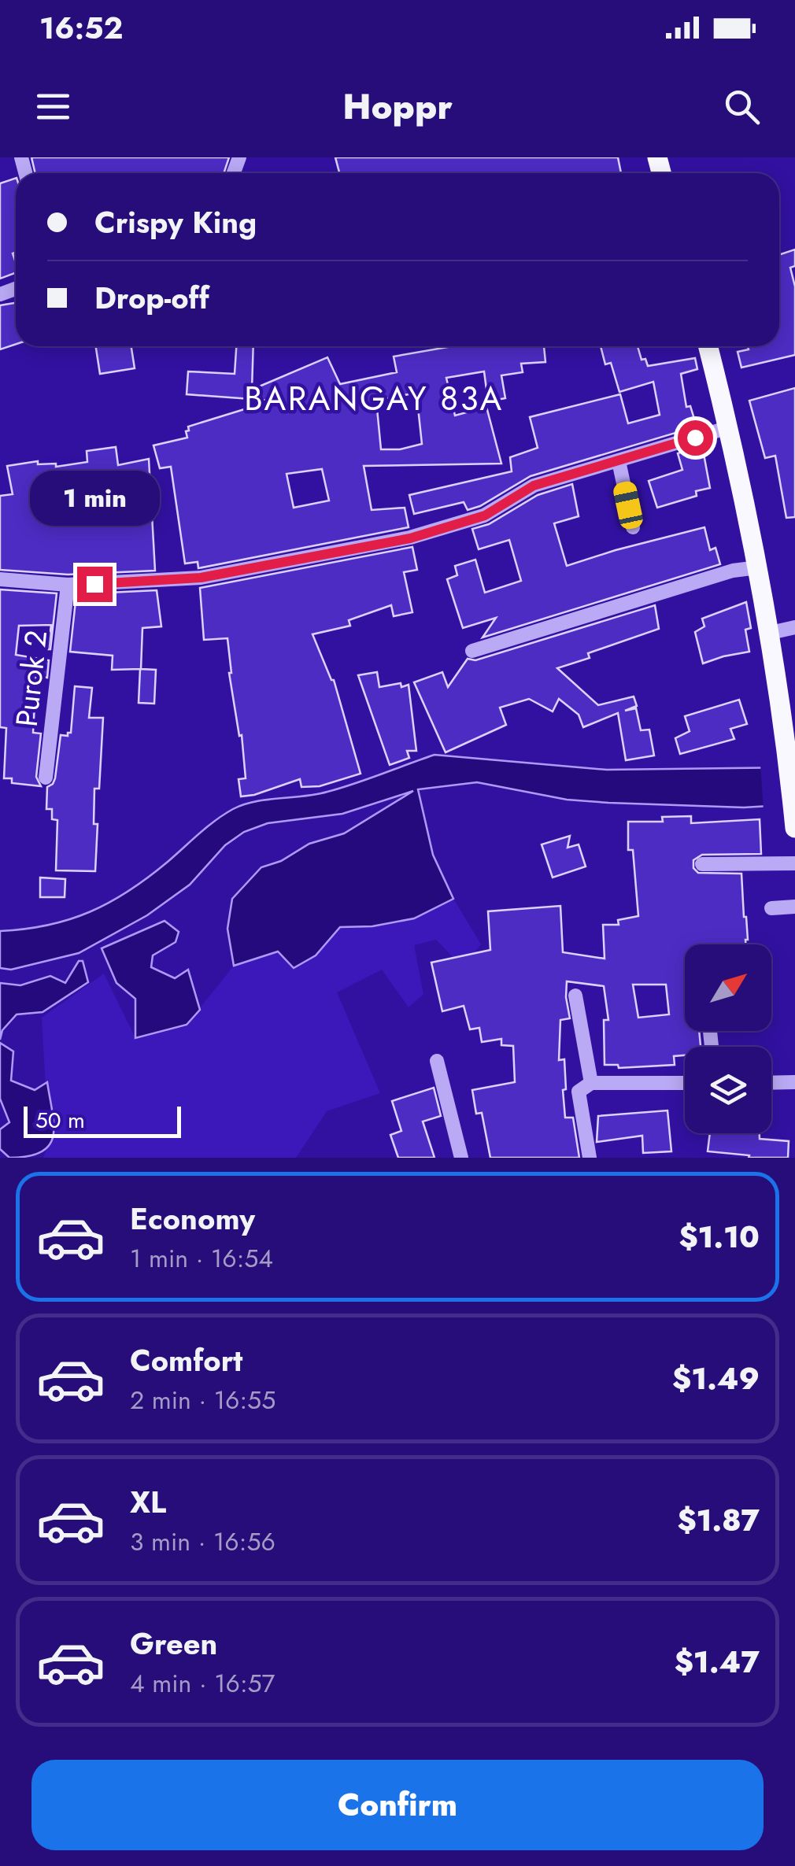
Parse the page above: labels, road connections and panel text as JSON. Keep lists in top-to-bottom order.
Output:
{
  "streets": {
    "street": ["Purok 2"]
  },
  "districts": ["BARANGAY 83A"],
  "scale_bar": "50 m",
  "north": "top right",
  "page": {
    "status": "16:52",
    "header": "Hoppr",
    "banner": ["Crispy King", "Drop-off"],
    "bubble": "1 min",
    "scale": "50 m",
    "list": [
      {
        "name": "Economy",
        "note": "1 min · 16:54",
        "value": "$1.10"
      },
      {
        "name": "Comfort",
        "note": "2 min · 16:55",
        "value": "$1.49"
      },
      {
        "name": "XL",
        "note": "3 min · 16:56",
        "value": "$1.87"
      },
      {
        "name": "Green",
        "note": "4 min · 16:57",
        "value": "$1.47"
      }
    ],
    "buttons": "Confirm"
  }
}
